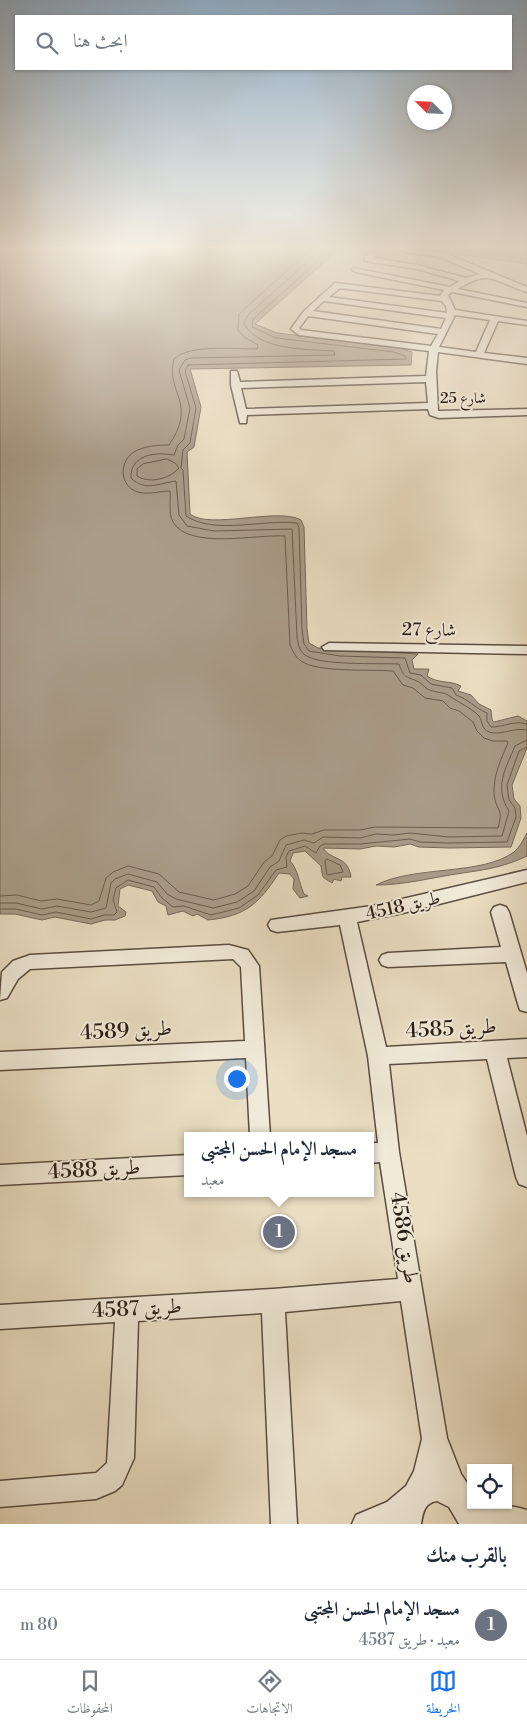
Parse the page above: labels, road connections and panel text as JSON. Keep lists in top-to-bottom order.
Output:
{
  "streets": {
    "street": [
      "شارع 25",
      "شارع 27",
      "طريق 4518",
      "طريق 4585",
      "طريق 4589",
      "طريق 4588",
      "طريق 4586",
      "طريق 4587"
    ]
  },
  "crossings": [
    ["طريق 4518", "طريق 4586"],
    ["طريق 4585", "طريق 4586"],
    ["طريق 4586", "طريق 4587"]
  ],
  "north": "top left",
  "page": {
    "search": "ابحث هنا",
    "popup": ["مسجد الإمام الحسن المجتبى", "معبد"],
    "pins": "1",
    "heading": "بالقرب منك",
    "list": [
      {
        "mark": "1",
        "name": "مسجد الإمام الحسن المجتبى",
        "note": "معبد · طريق 4587",
        "value": "80 m"
      }
    ],
    "nav": ["الخريطة", "الاتجاهات", "المحفوظات"]
  }
}
